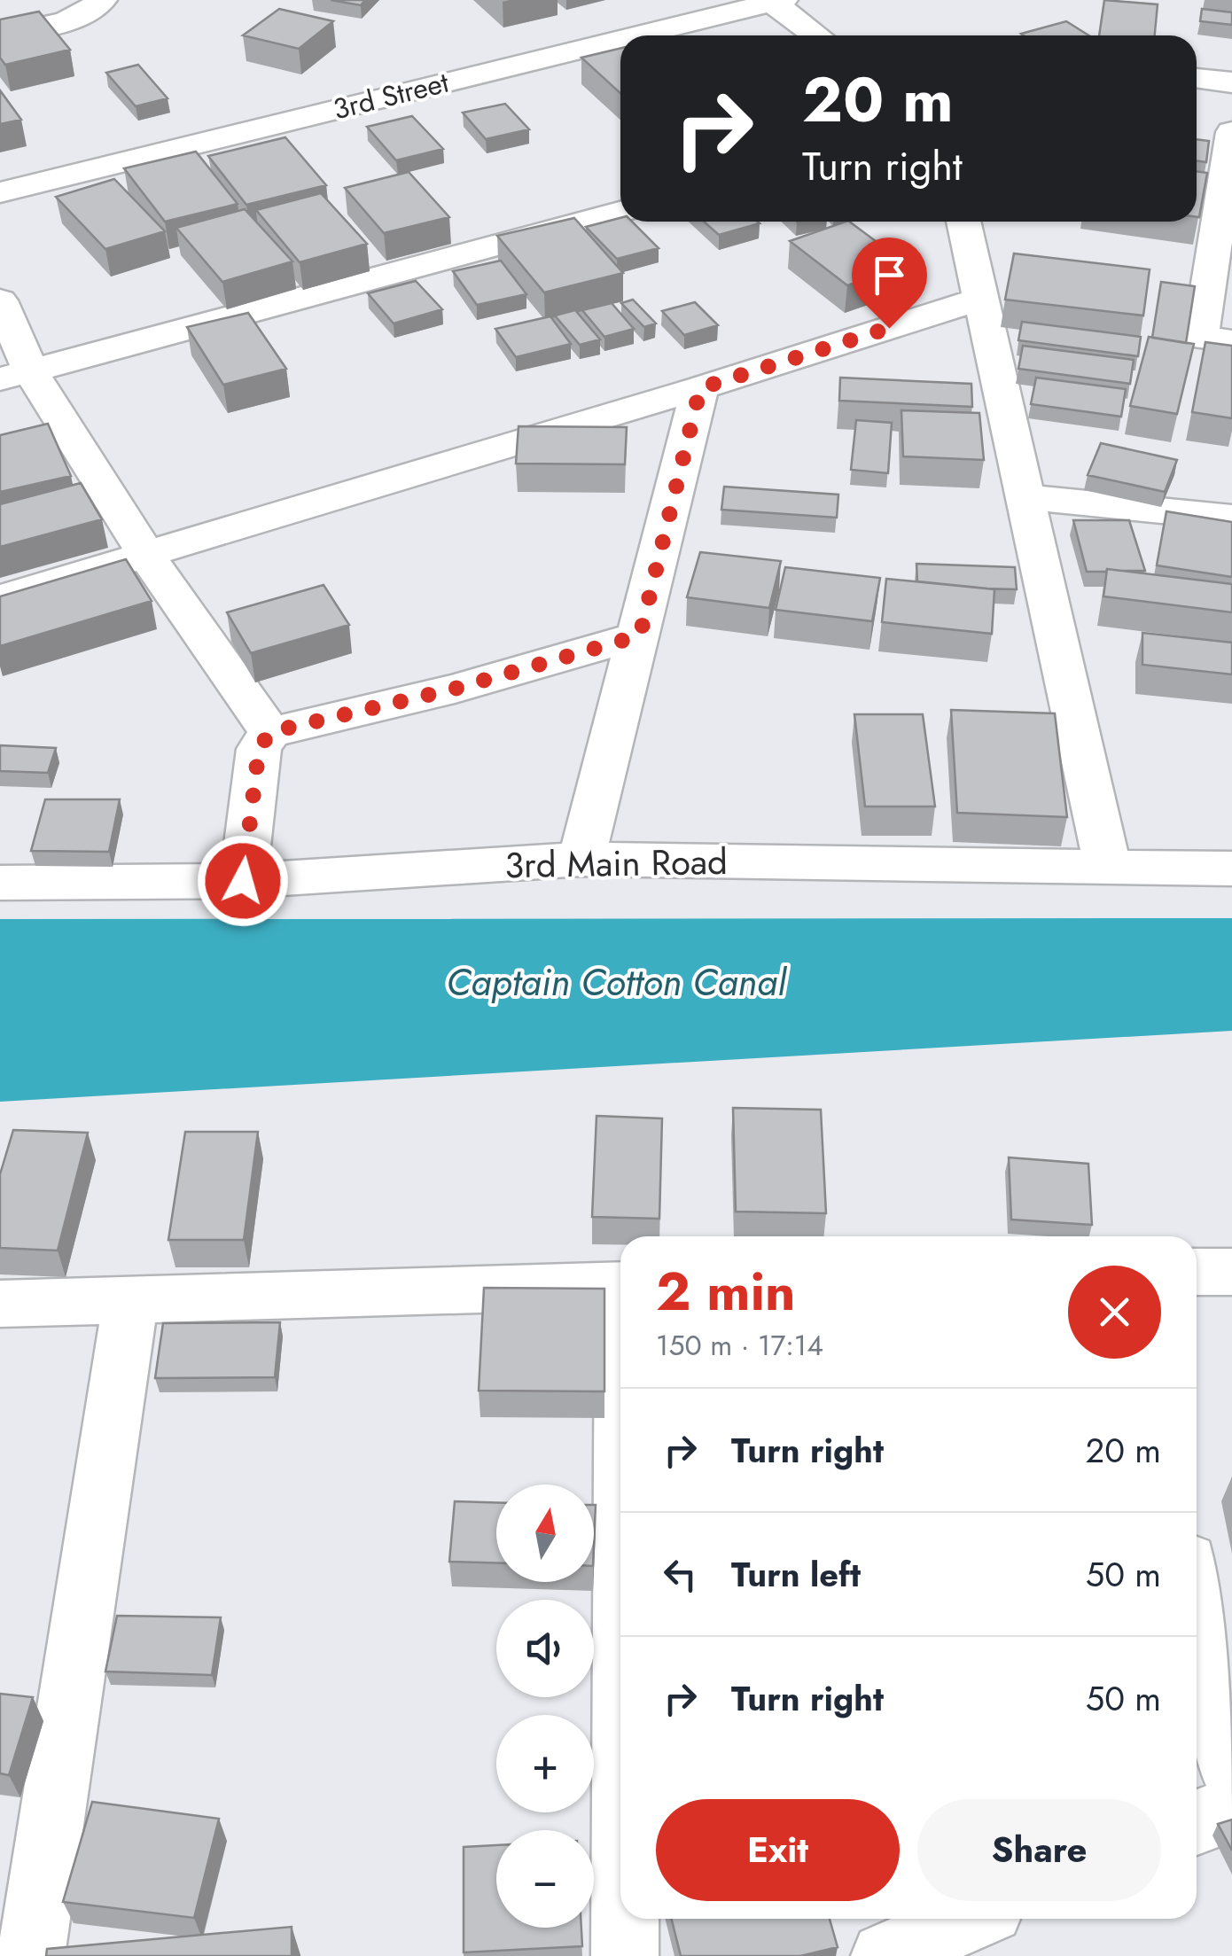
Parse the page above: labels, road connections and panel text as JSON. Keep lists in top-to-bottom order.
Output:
{
  "streets": {
    "street": ["3rd Street", "3rd Main Road"]
  },
  "water": ["Captain Cotton Canal"],
  "north": "top",
  "page": {
    "turn": ["20 m", "Turn right"],
    "heading": ["2 min", "150 m · 17:14"],
    "list": [
      {
        "name": "Turn right",
        "value": "20 m"
      },
      {
        "name": "Turn left",
        "value": "50 m"
      },
      {
        "name": "Turn right",
        "value": "50 m"
      }
    ],
    "map_buttons": ["+", "−"],
    "buttons": ["Exit", "Share"]
  }
}
